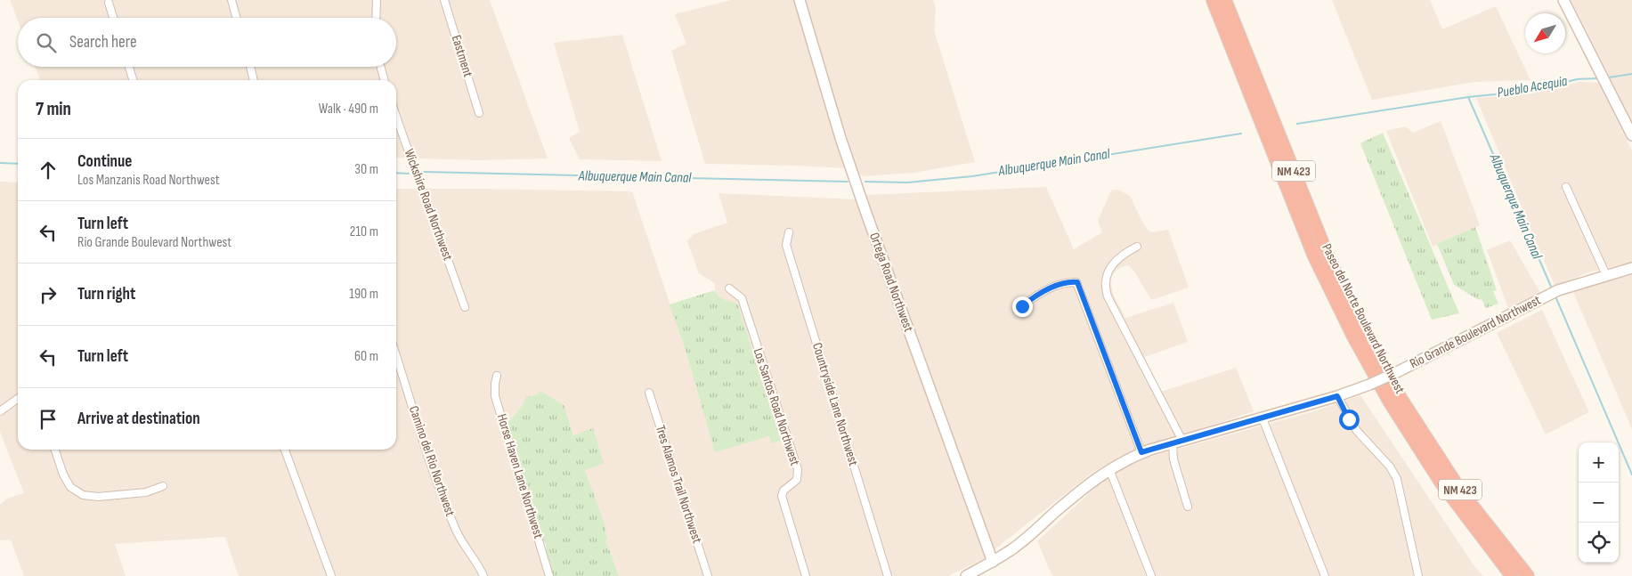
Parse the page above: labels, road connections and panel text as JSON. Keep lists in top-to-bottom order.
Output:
{
  "streets": {
    "highway": ["NM 423", "Paseo del Norte Boulevard Northwest"],
    "street": [
      "Eastment",
      "Wickshire Road Northwest",
      "Ortega Road Northwest",
      "Rio Grande Boulevard Northwest",
      "Countryside Lane Northwest",
      "Los Santos Road Northwest",
      "Camino del Rio Northwest",
      "Horse Haven Lane Northwest",
      "Tres Alamos Trail Northwest"
    ]
  },
  "crossings": [
    ["Ortega Road Northwest", "Rio Grande Boulevard Northwest"]
  ],
  "water": ["Pueblo Acequia", "Albuquerque Main Canal"],
  "north": "bottom left",
  "page": {
    "search": "Search here",
    "heading": ["7 min", "Walk · 490 m"],
    "list": [
      ["Continue", "Los Manzanis Road Northwest", "30 m"],
      ["Turn left", "Rio Grande Boulevard Northwest", "210 m"],
      ["Turn right", "190 m"],
      ["Turn left", "60 m"],
      "Arrive at destination"
    ],
    "map_buttons": ["+", "−"]
  }
}
